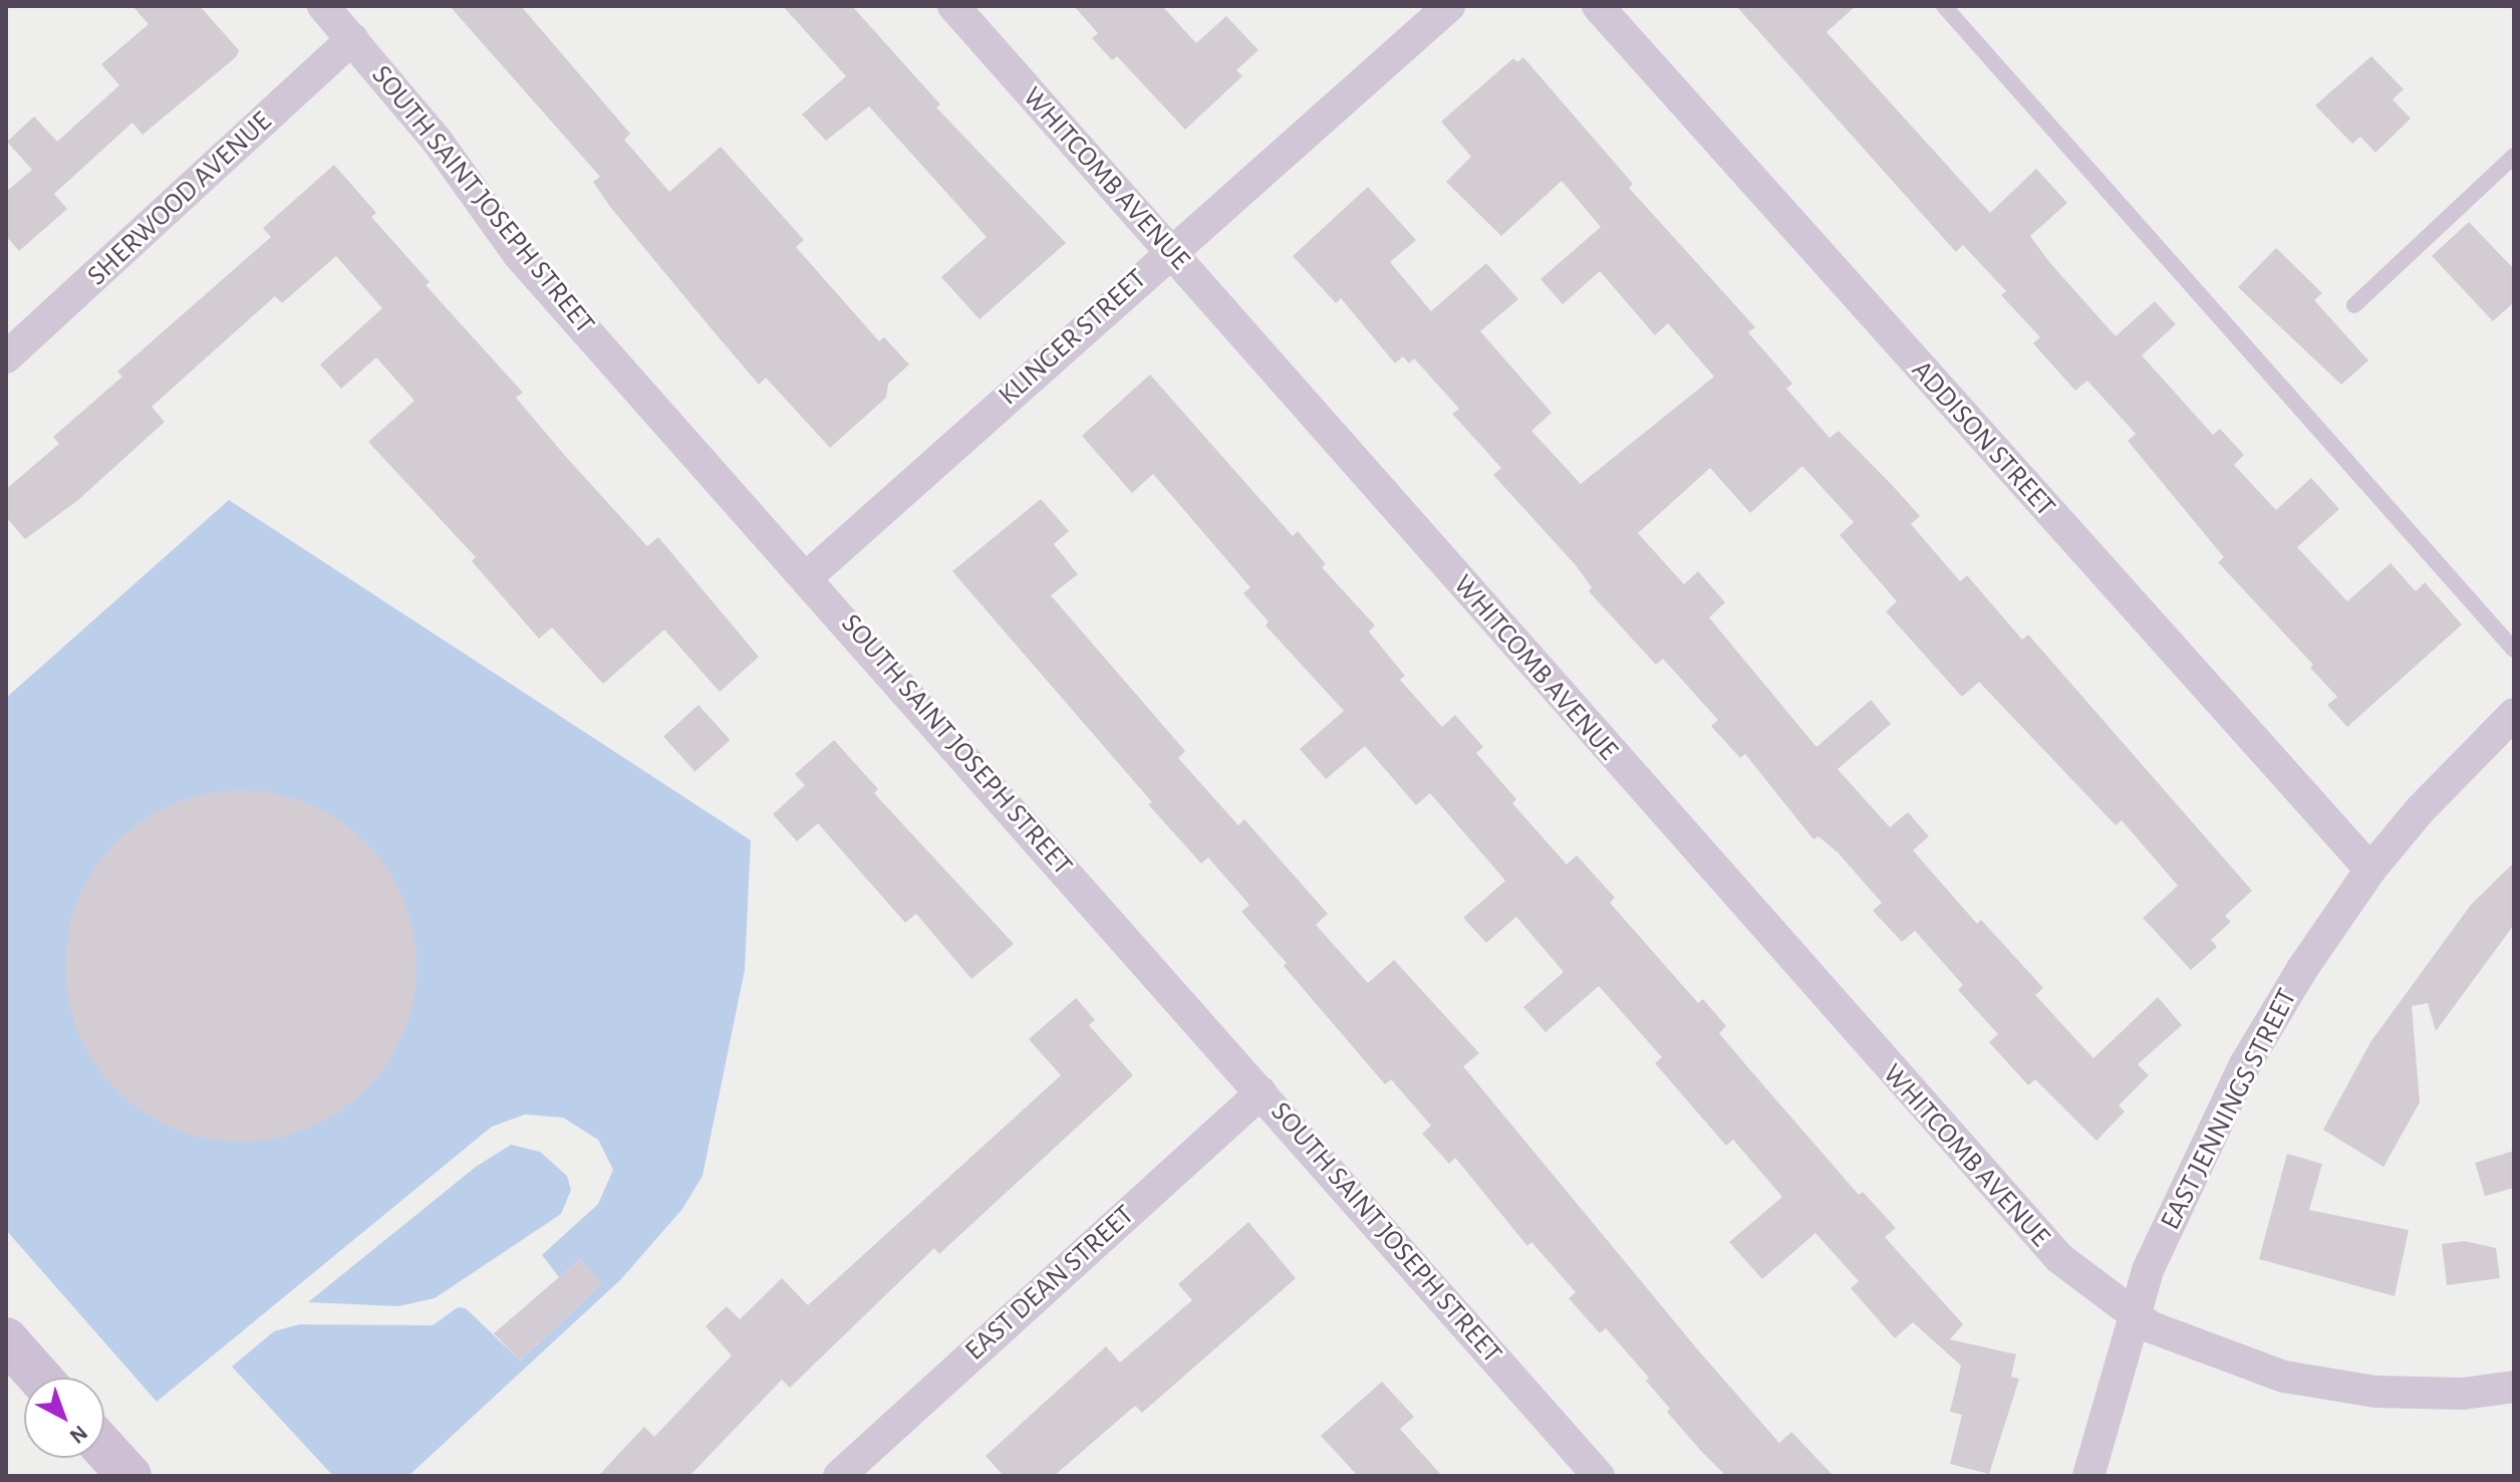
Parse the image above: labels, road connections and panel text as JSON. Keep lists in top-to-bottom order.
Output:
{
  "streets": {
    "street": [
      "WHITCOMB AVENUE",
      "SHERWOOD AVENUE",
      "SOUTH SAINT JOSEPH STREET",
      "KLINGER STREET",
      "ADDISON STREET",
      "EAST JENNINGS STREET",
      "EAST DEAN STREET"
    ]
  },
  "crossings": [
    ["WHITCOMB AVENUE", "KLINGER STREET"],
    ["WHITCOMB AVENUE", "EAST JENNINGS STREET"],
    ["SHERWOOD AVENUE", "SOUTH SAINT JOSEPH STREET"],
    ["SOUTH SAINT JOSEPH STREET", "KLINGER STREET"],
    ["SOUTH SAINT JOSEPH STREET", "EAST DEAN STREET"],
    ["ADDISON STREET", "EAST JENNINGS STREET"]
  ],
  "north": "bottom right"
}
